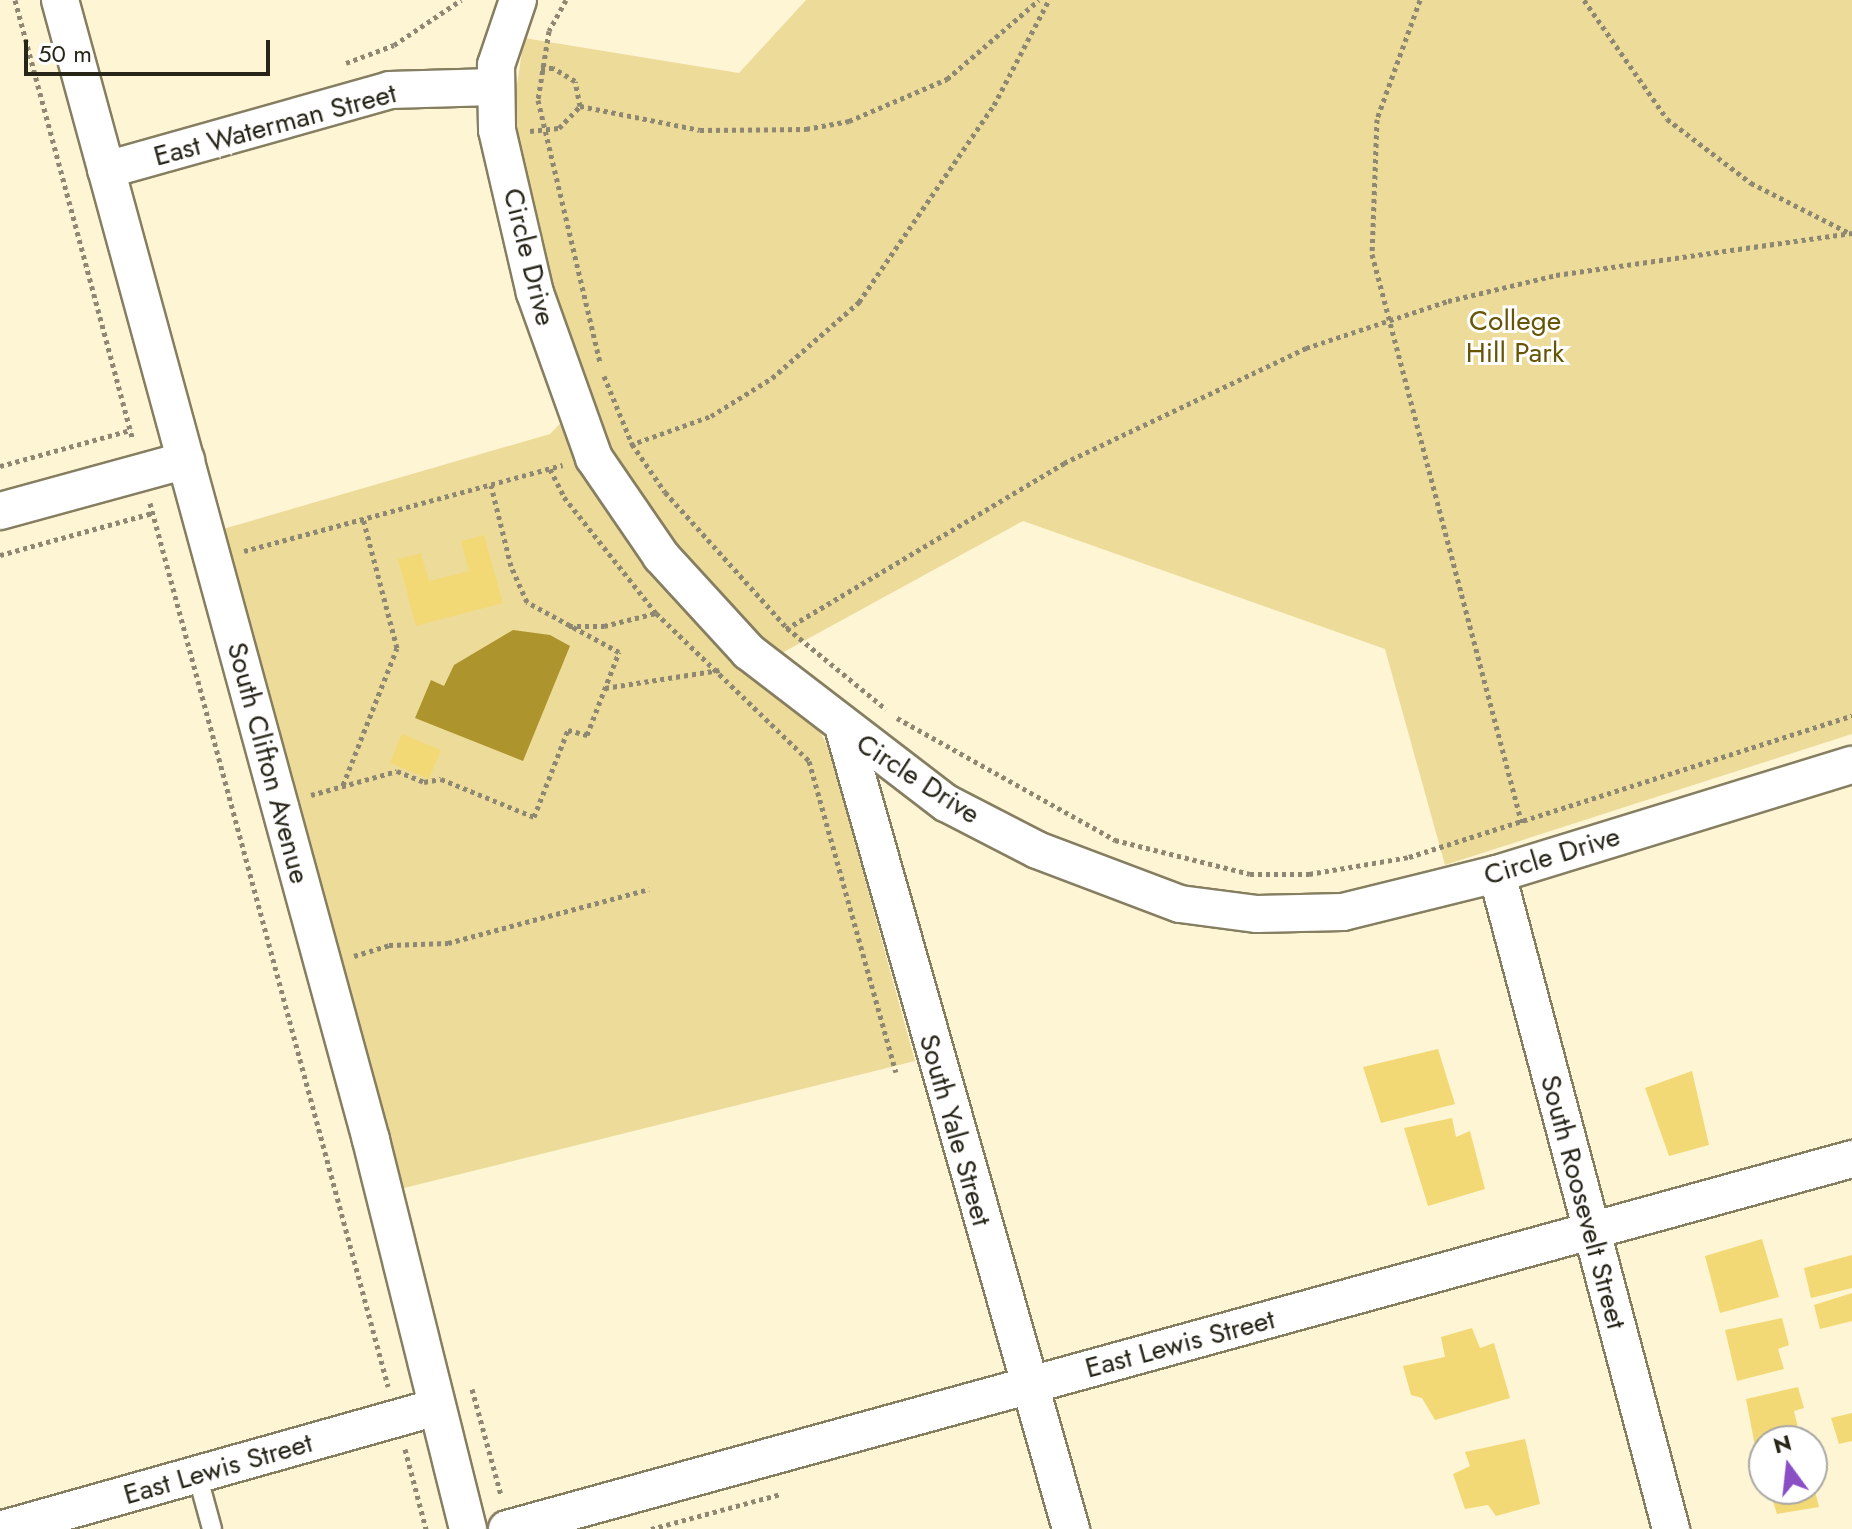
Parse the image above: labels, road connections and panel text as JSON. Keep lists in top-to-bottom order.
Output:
{
  "streets": {
    "street": [
      "East Waterman Street",
      "Circle Drive",
      "South Clifton Avenue",
      "South Yale Street",
      "South Roosevelt Street",
      "East Lewis Street"
    ]
  },
  "crossings": [
    ["East Waterman Street", "Circle Drive"],
    ["East Waterman Street", "South Clifton Avenue"],
    ["Circle Drive", "South Yale Street"],
    ["Circle Drive", "South Roosevelt Street"],
    ["South Clifton Avenue", "East Lewis Street"],
    ["South Yale Street", "East Lewis Street"],
    ["South Roosevelt Street", "East Lewis Street"]
  ],
  "parks": ["College Hill Park"],
  "scale_bar": "50 m",
  "north": "top"
}
